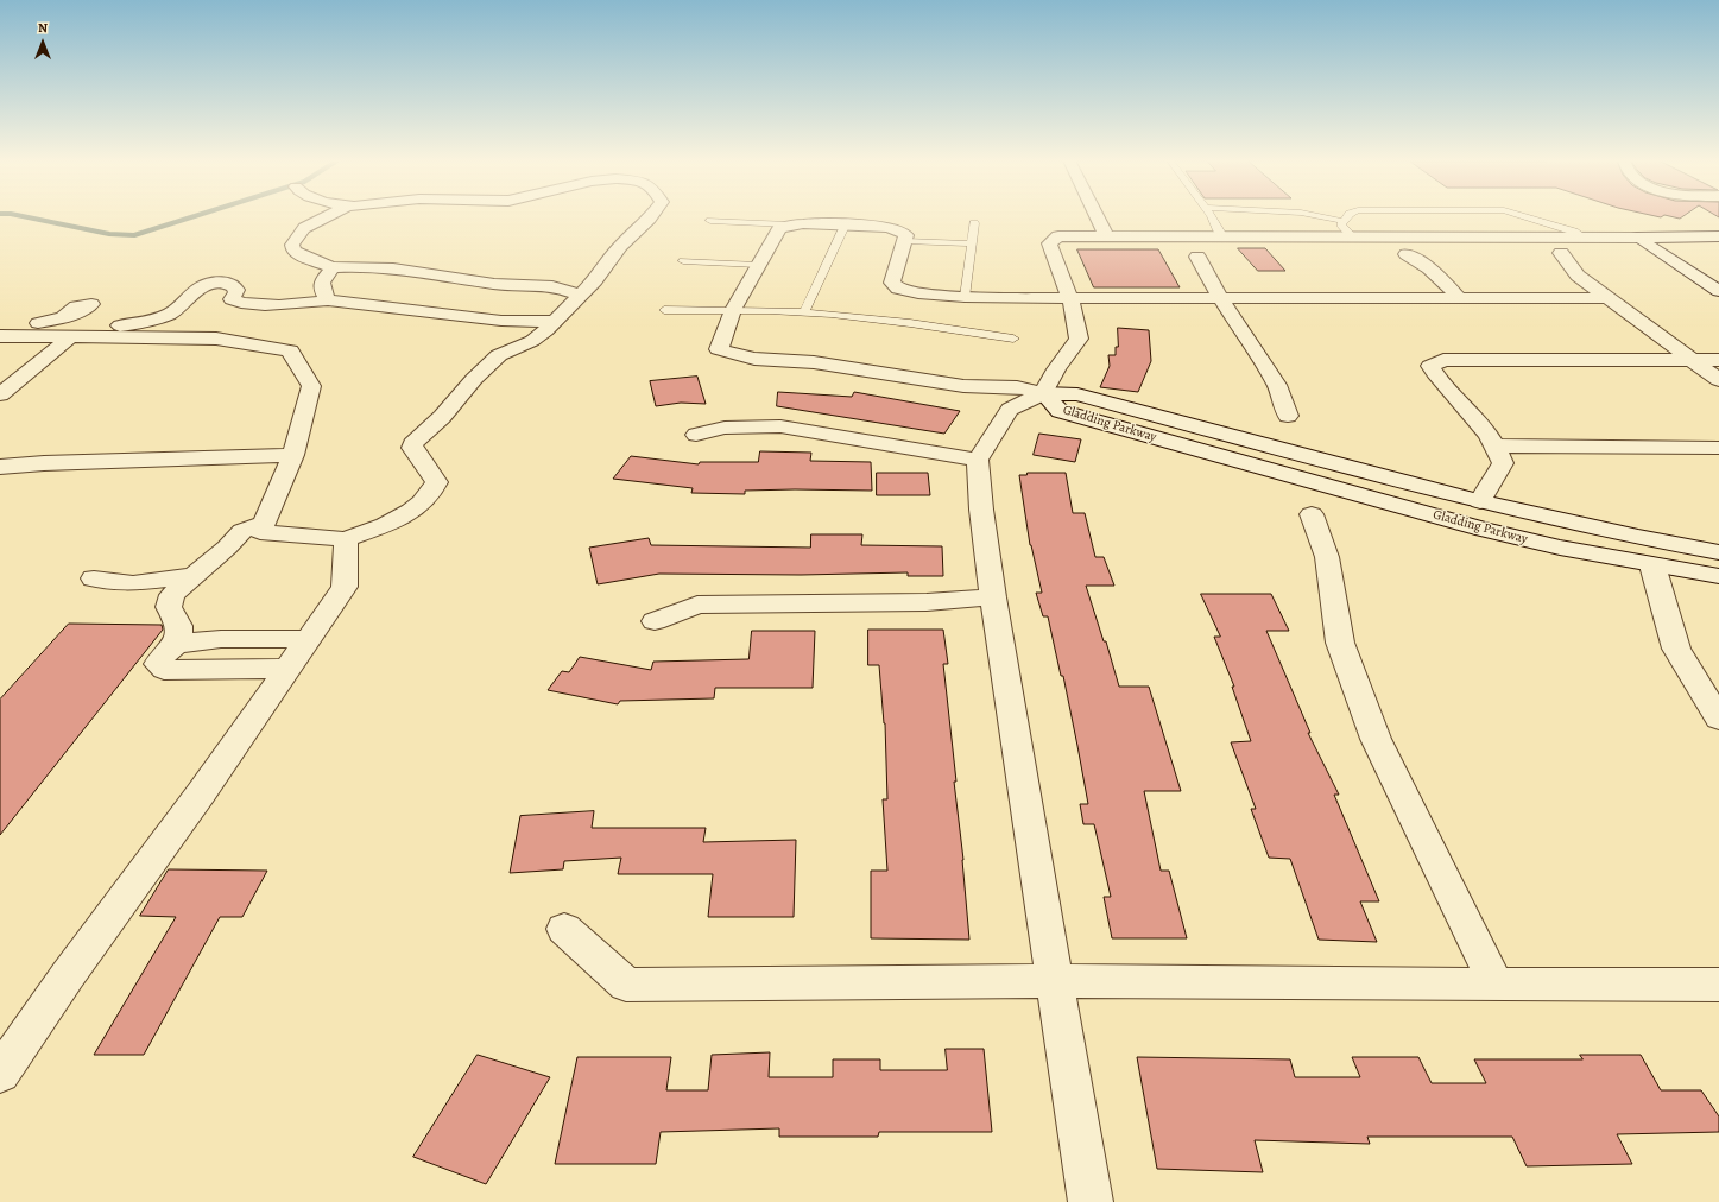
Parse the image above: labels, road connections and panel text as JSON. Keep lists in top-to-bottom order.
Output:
{
  "streets": {
    "street": ["Gladding Parkway"]
  },
  "north": "top"
}
